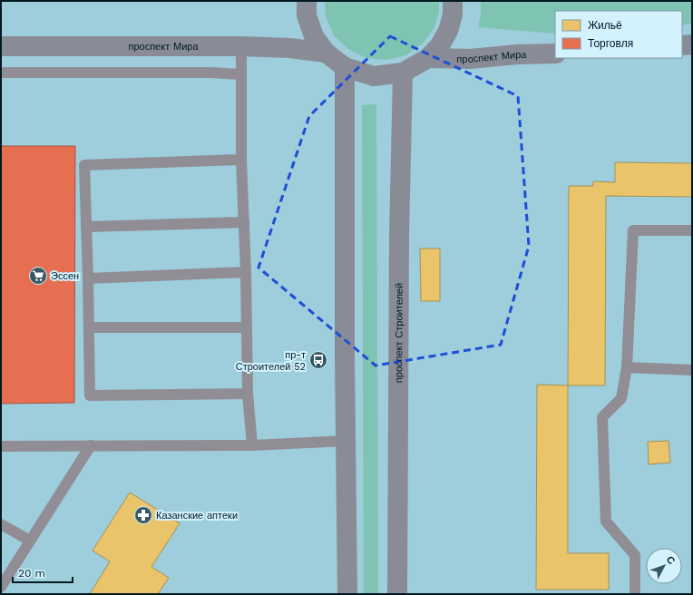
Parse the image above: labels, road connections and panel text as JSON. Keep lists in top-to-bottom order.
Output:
{
  "streets": {
    "main road": ["проспект Мира", "проспект Строителей"]
  },
  "places": {
    "supermarket": ["Эссен"],
    "bus stop": ["пр-т Строителей 52"],
    "pharmacy": ["Казанские аптеки"]
  },
  "legend": ["Жильё", "Торговля"],
  "scale_bar": "20 m",
  "north": "top right"
}
